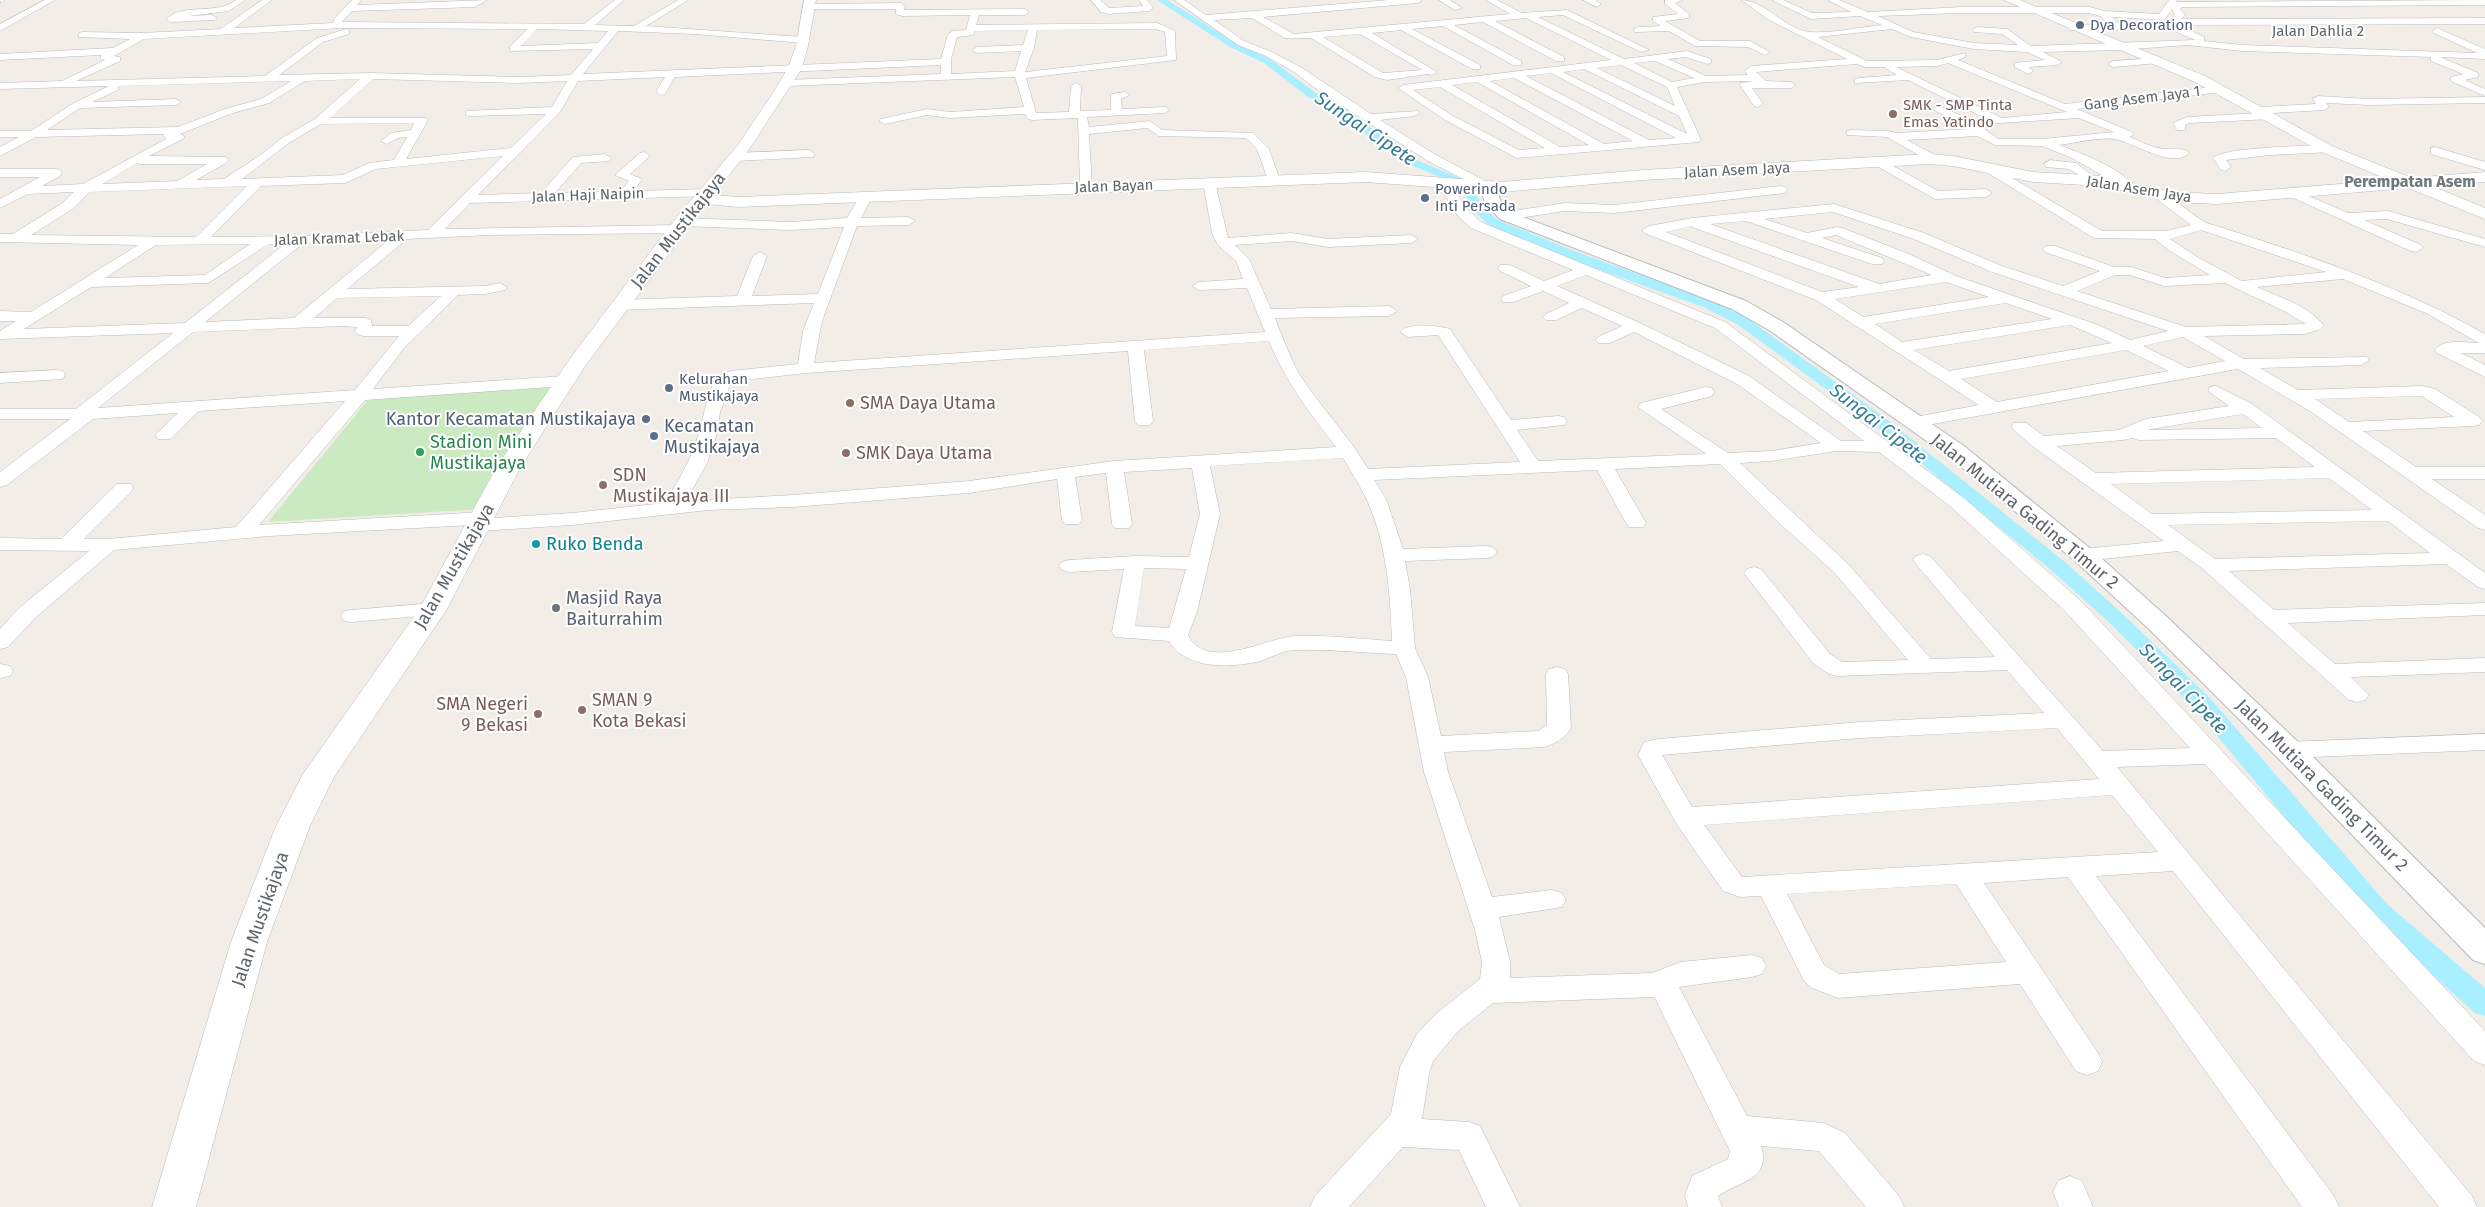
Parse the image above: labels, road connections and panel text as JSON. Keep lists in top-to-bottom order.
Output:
{
  "streets": {
    "main road": ["Jalan Asem Jaya", "Jalan Bayan", "Jalan Mustikajaya"],
    "street": [
      "Jalan Dahlia 2",
      "Gang Asem Jaya 1",
      "Jalan Haji Naipin",
      "Jalan Kramat Lebak",
      "Jalan Mutiara Gading Timur 2"
    ]
  },
  "crossings": [
    ["Jalan Asem Jaya", "Jalan Bayan"],
    ["Jalan Asem Jaya", "Jalan Mutiara Gading Timur 2"],
    ["Jalan Bayan", "Jalan Haji Naipin"],
    ["Jalan Bayan", "Jalan Mustikajaya"],
    ["Jalan Bayan", "Jalan Kramat Lebak"],
    ["Jalan Bayan", "Jalan Mutiara Gading Timur 2"],
    ["Jalan Haji Naipin", "Jalan Mustikajaya"],
    ["Jalan Haji Naipin", "Jalan Kramat Lebak"],
    ["Jalan Mustikajaya", "Jalan Kramat Lebak"]
  ],
  "districts": ["Perempatan Asem"],
  "water": ["Sungai Cipete"],
  "places": [
    "Dya Decoration",
    "SMK - SMP Tinta Emas Yatindo",
    "Powerindo Inti Persada",
    "Kelurahan Mustikajaya",
    "SMA Daya Utama",
    "Kantor Kecamatan Mustikajaya",
    "Kecamatan Mustikajaya",
    "Stadion Mini Mustikajaya",
    "SMK Daya Utama",
    "SDN Mustikajaya III",
    "Ruko Benda",
    "Masjid Raya Baiturrahim",
    "SMAN 9 Kota Bekasi",
    "SMA Negeri 9 Bekasi"
  ]
}
